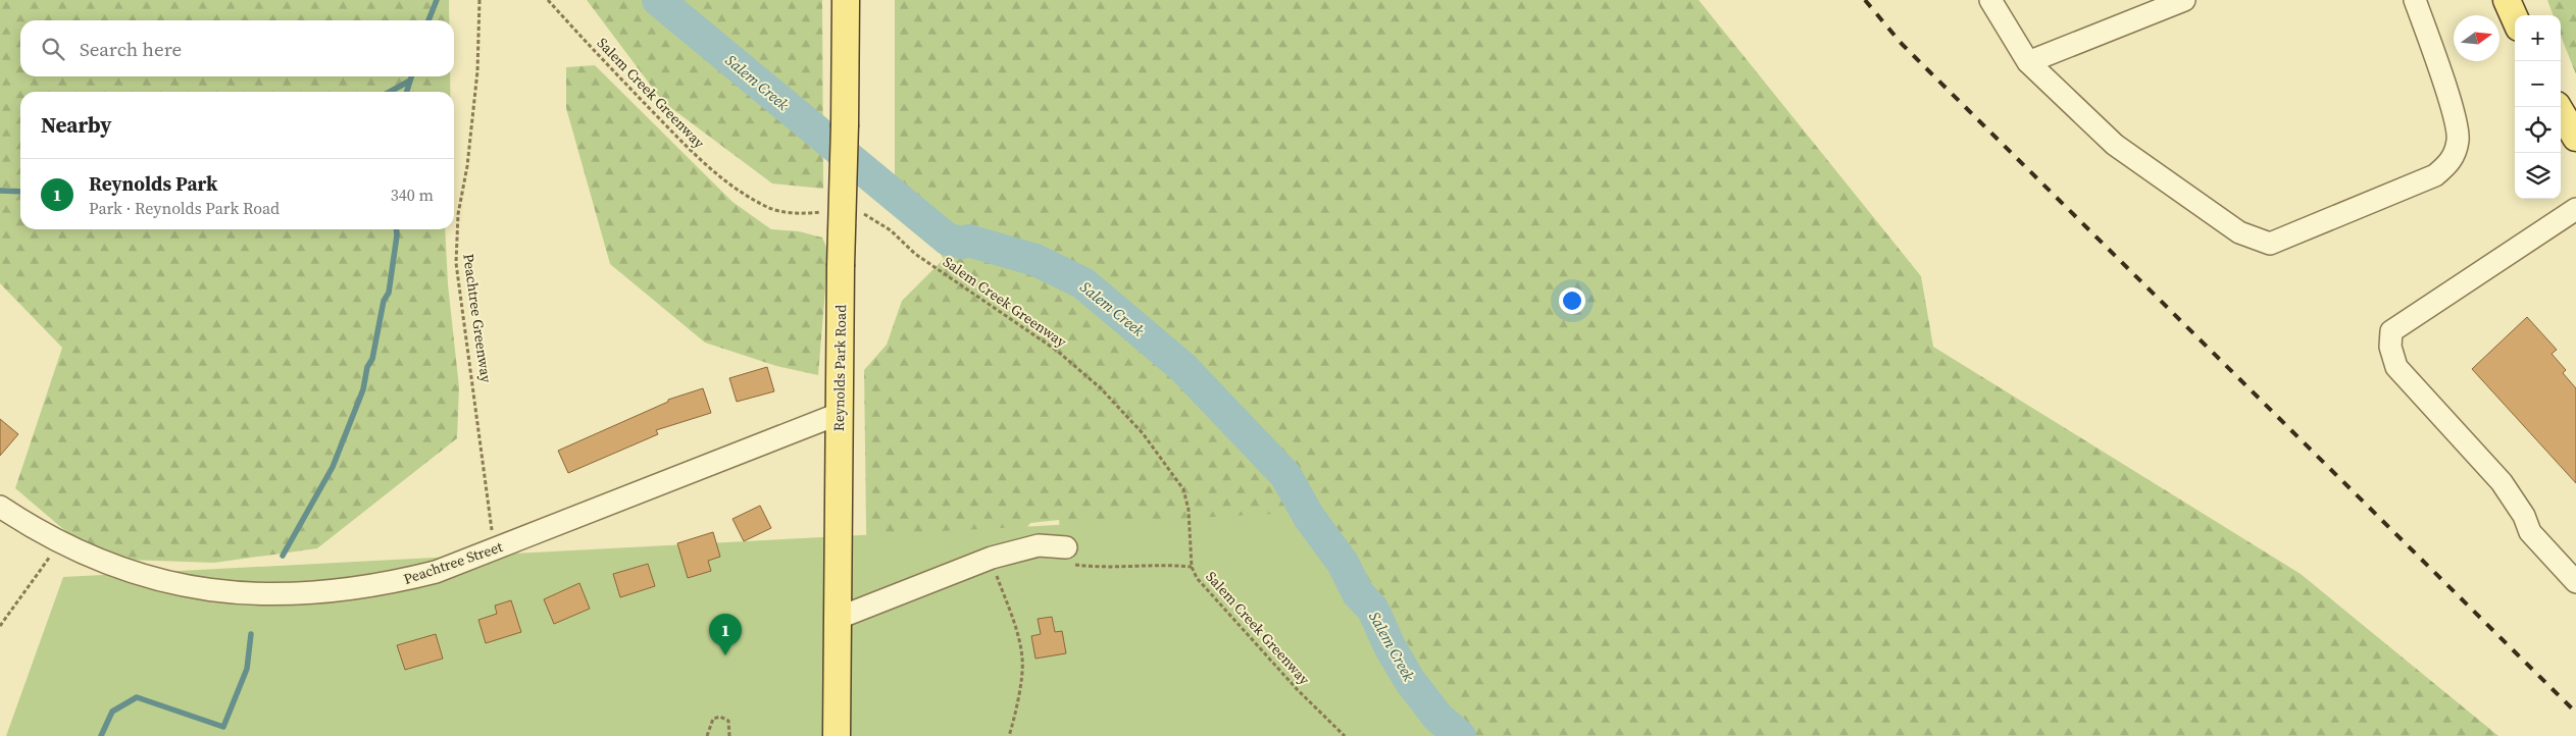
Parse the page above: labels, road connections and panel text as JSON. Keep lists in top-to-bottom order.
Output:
{
  "streets": {
    "main road": ["Reynolds Park Road"],
    "street": ["Peachtree Street"],
    "path": ["Salem Creek Greenway", "Peachtree Greenway"]
  },
  "crossings": [
    ["Peachtree Greenway", "Peachtree Street"],
    ["Reynolds Park Road", "Peachtree Street"]
  ],
  "water": ["Salem Creek"],
  "north": "right",
  "page": {
    "map_buttons": ["+", "−"],
    "search": "Search here",
    "heading": "Nearby",
    "list": [
      {
        "mark": "1",
        "name": "Reynolds Park",
        "note": "Park · Reynolds Park Road",
        "value": "340 m"
      }
    ],
    "pins": "1"
  }
}
